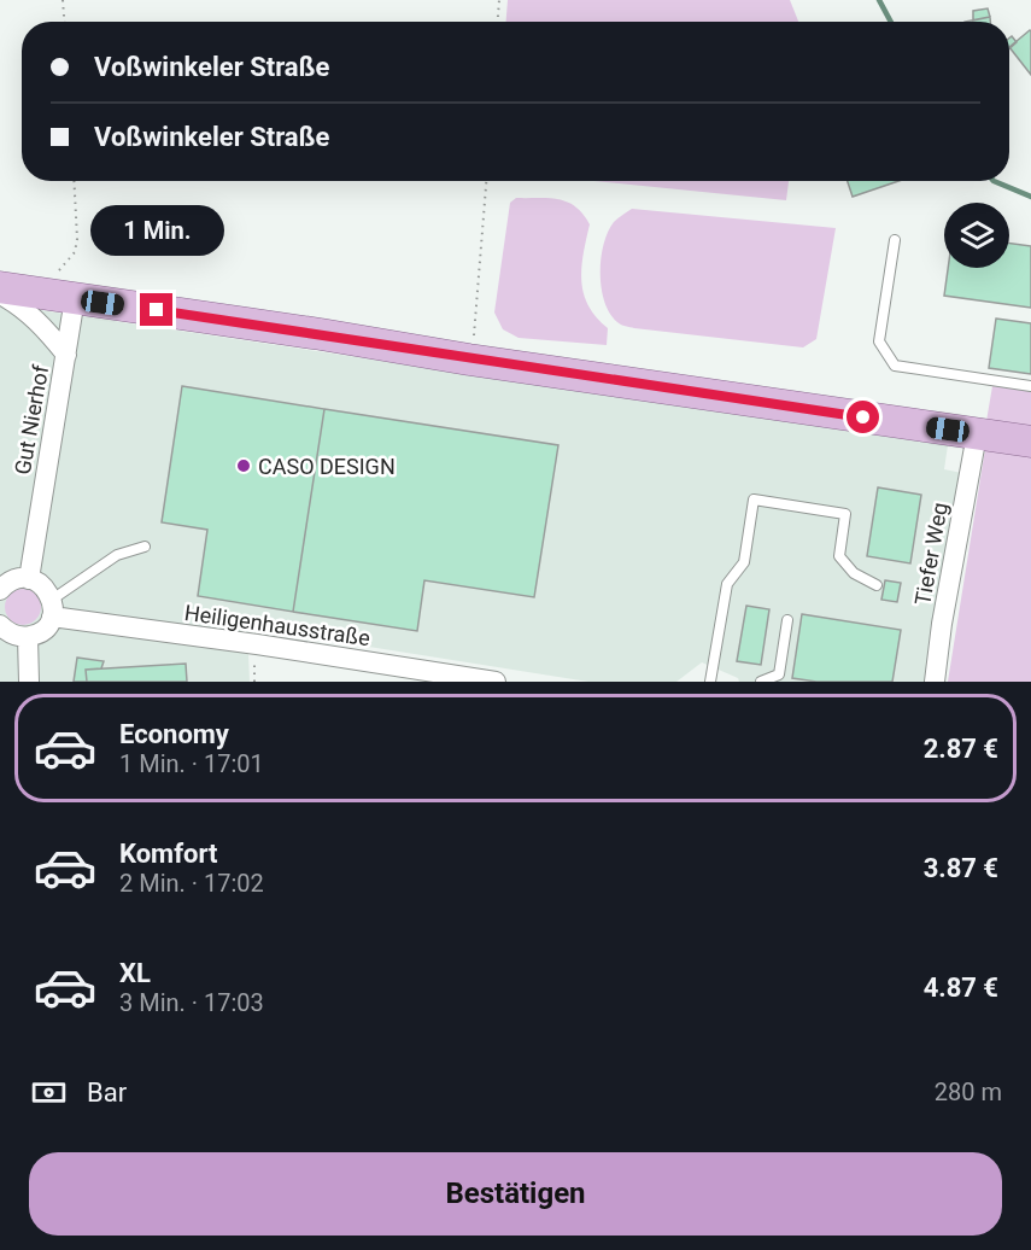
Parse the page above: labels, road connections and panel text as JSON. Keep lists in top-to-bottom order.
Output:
{
  "streets": {
    "street": ["Gut Nierhof", "Tiefer Weg", "Heiligenhausstraße"]
  },
  "places": ["CASO DESIGN"],
  "page": {
    "banner": ["Voßwinkeler Straße", "Voßwinkeler Straße"],
    "bubble": "1 Min.",
    "list": [
      {
        "name": "Economy",
        "note": "1 Min. · 17:01",
        "value": "2.87 €"
      },
      {
        "name": "Komfort",
        "note": "2 Min. · 17:02",
        "value": "3.87 €"
      },
      {
        "name": "XL",
        "note": "3 Min. · 17:03",
        "value": "4.87 €"
      }
    ],
    "pay": ["Bar", "280 m"],
    "buttons": "Bestätigen"
  }
}
